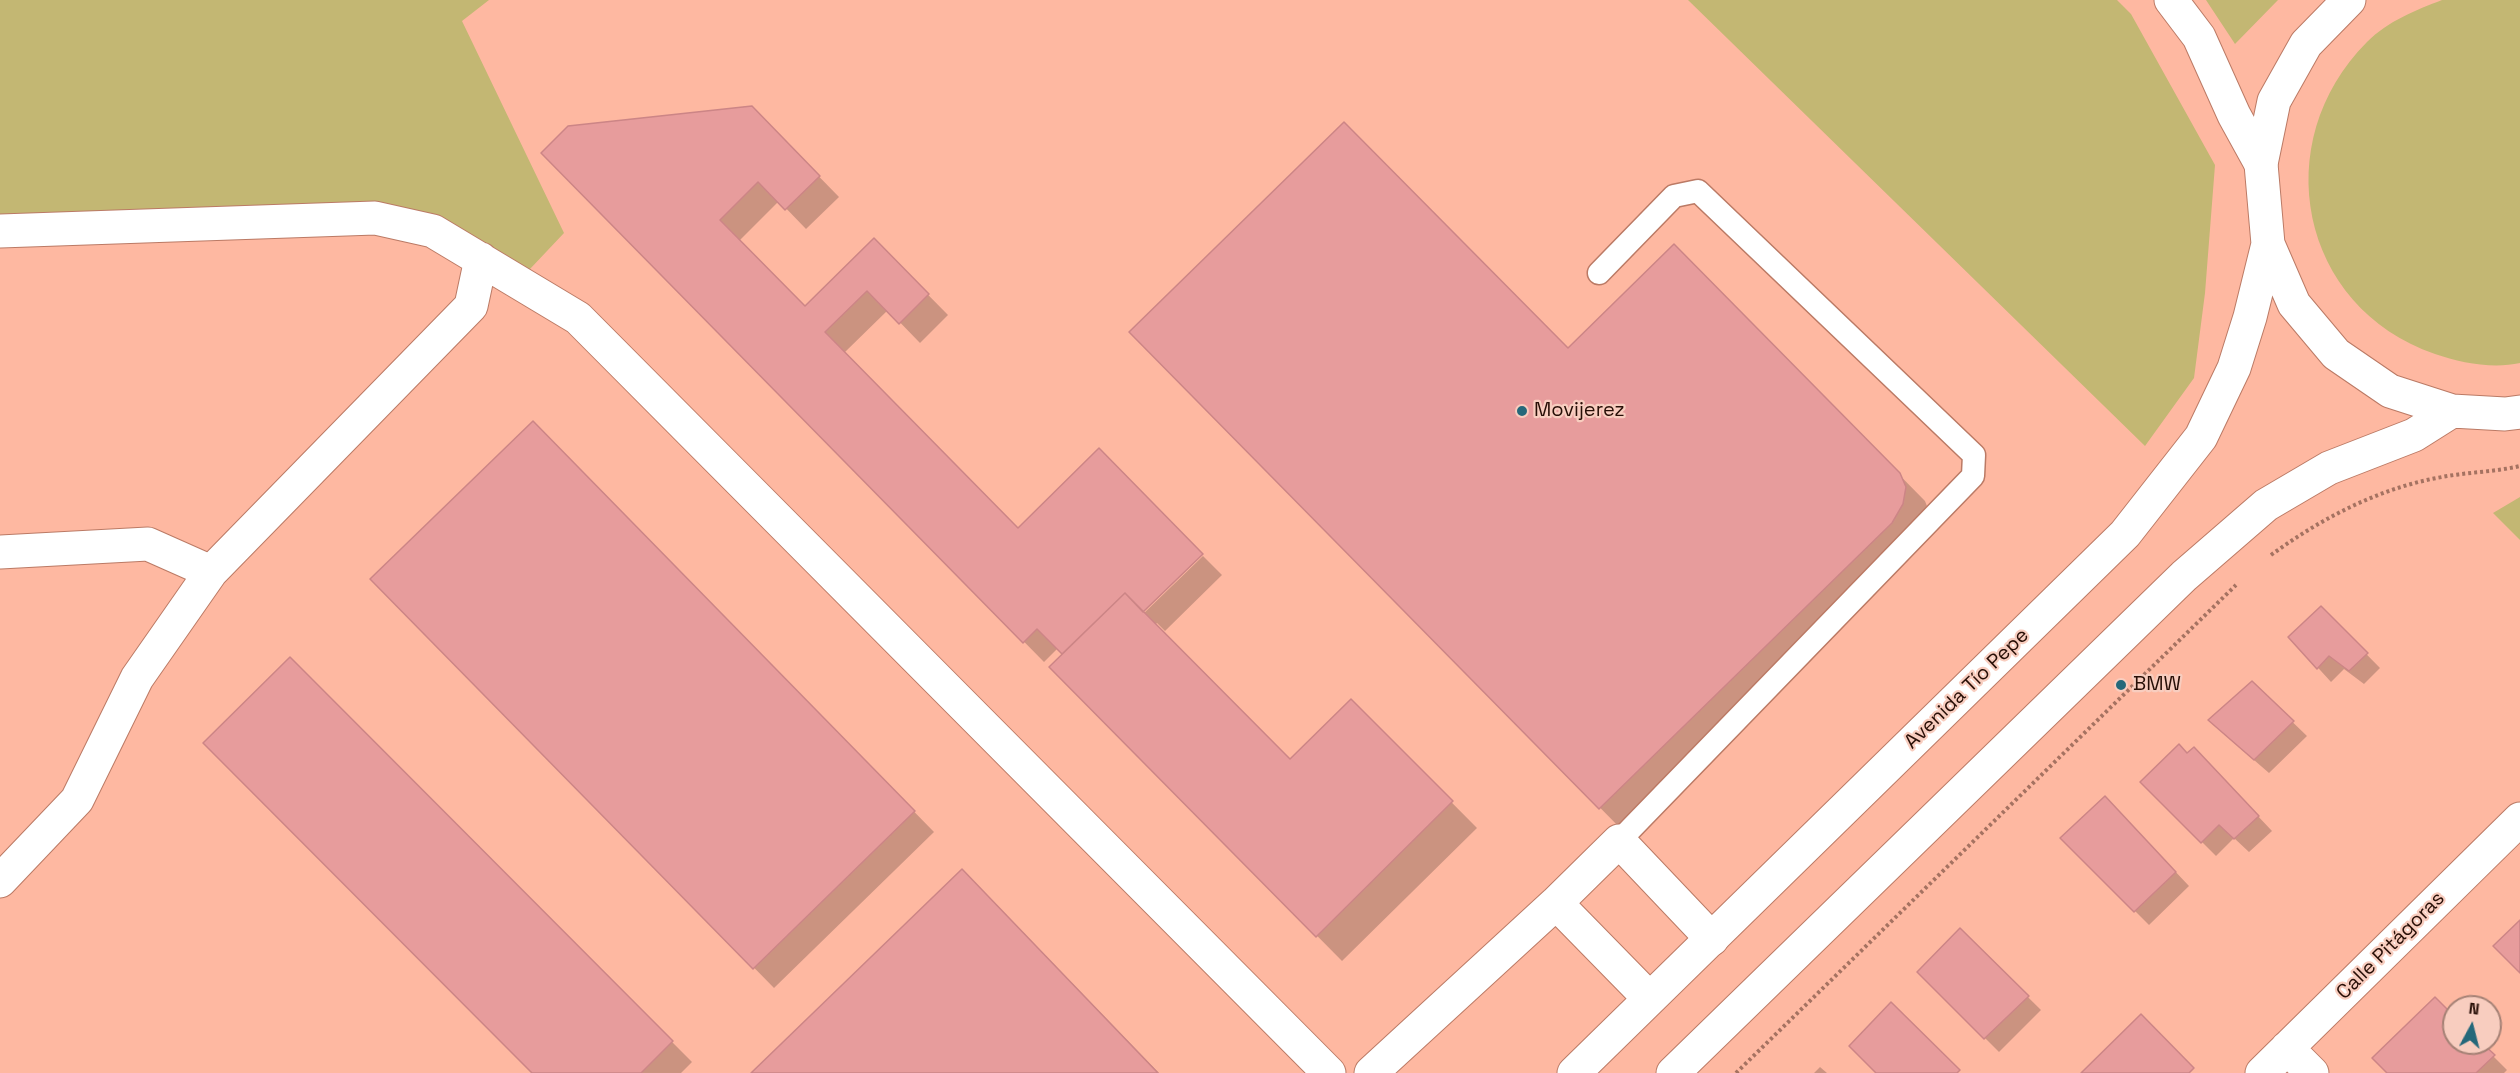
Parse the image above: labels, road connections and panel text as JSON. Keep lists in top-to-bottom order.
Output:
{
  "streets": {
    "main road": ["Avenida Tío Pepe", "Calle Pitágoras"]
  },
  "places": ["Movijerez", "BMW"],
  "north": "top"
}
